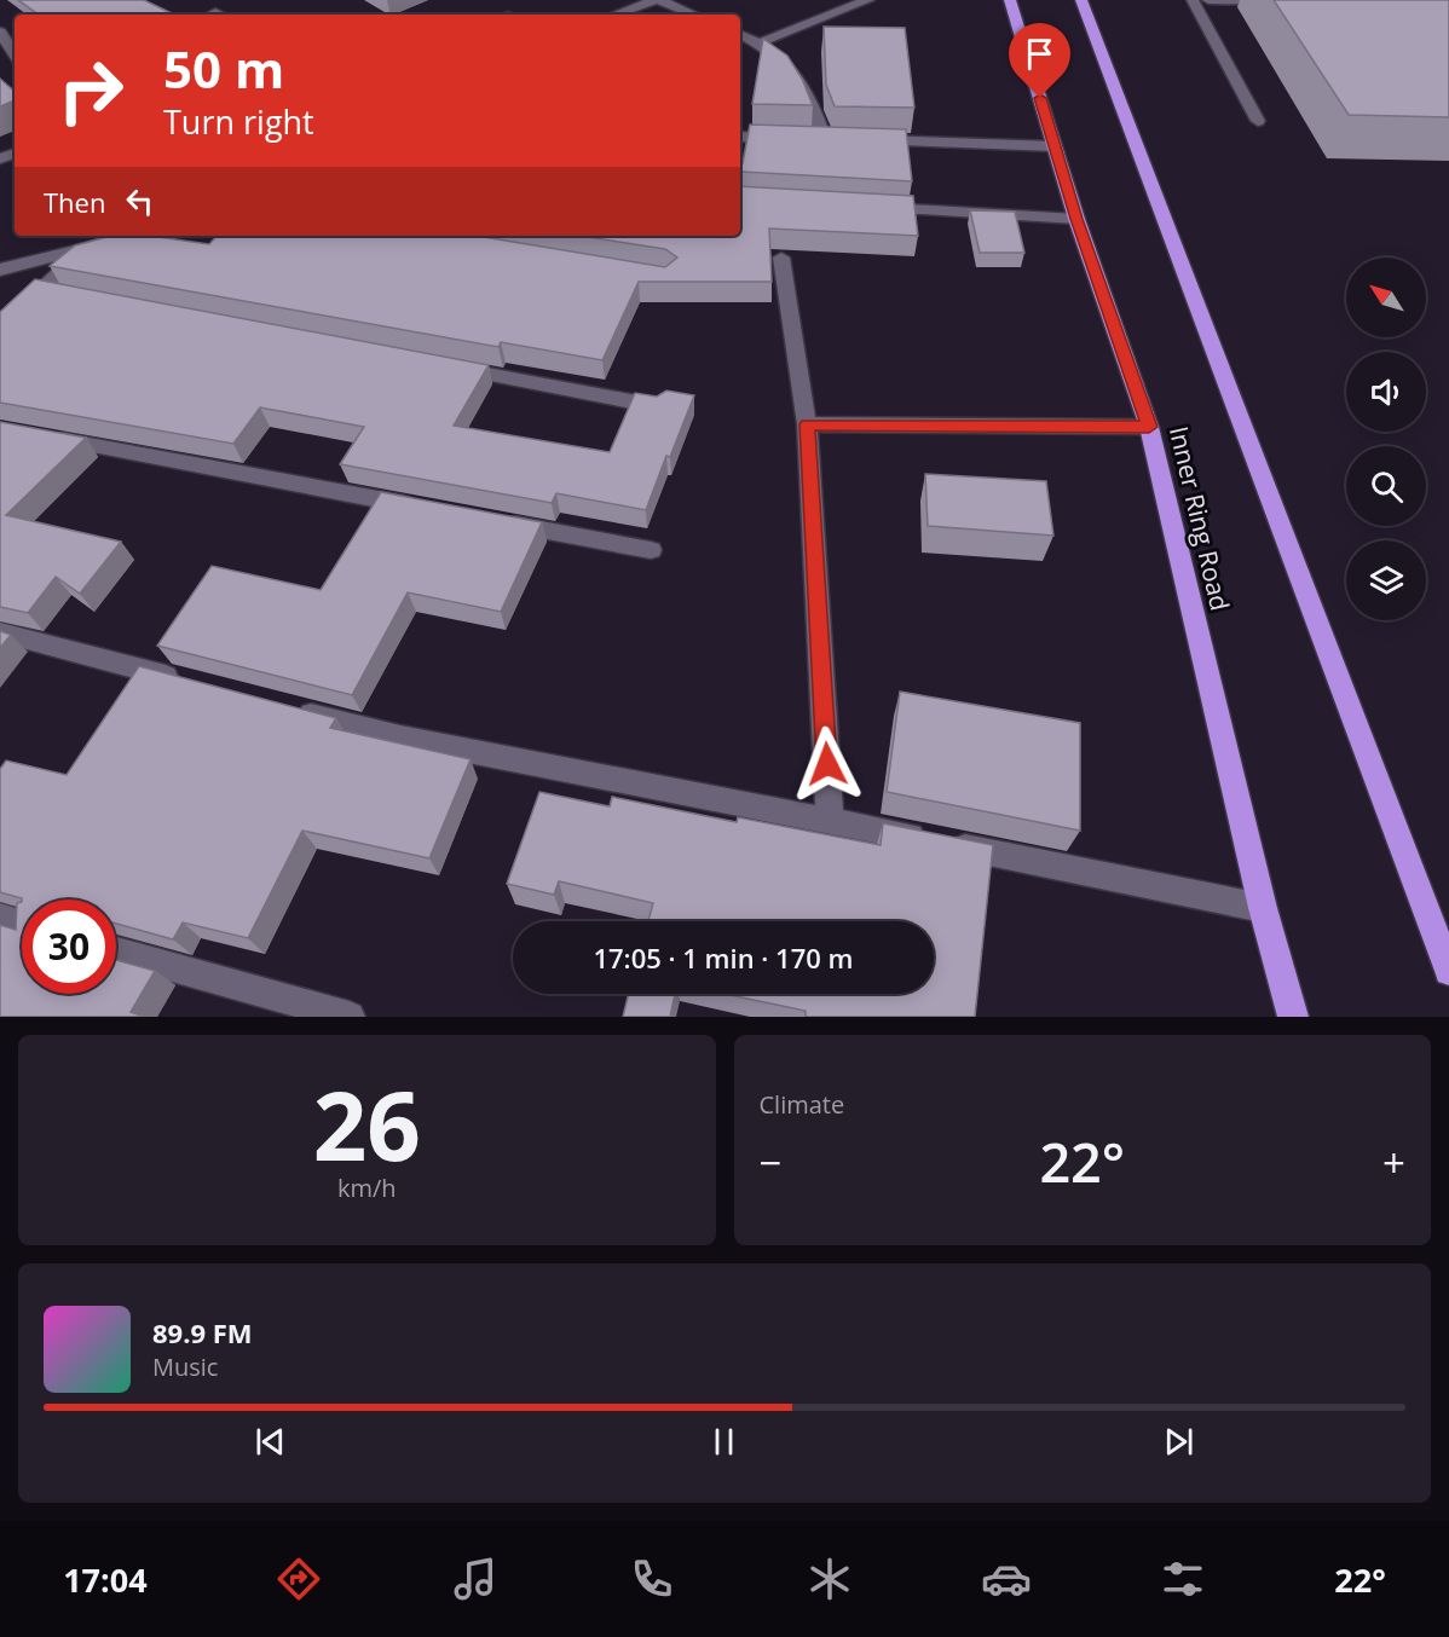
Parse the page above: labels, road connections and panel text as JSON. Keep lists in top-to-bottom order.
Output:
{
  "streets": {
    "highway": ["Inner Ring Road"]
  },
  "north": "top left",
  "page": {
    "turn": ["50 m", "Turn right"],
    "then": "Then",
    "limit": "30",
    "trip": "17:05 · 1 min · 170 m",
    "tile": [
      ["26", "km/h"],
      "Climate"
    ],
    "heat": ["−", "22°", "+"],
    "song": ["89.9 FM", "Music"],
    "tabs": ["17:04", "22°"]
  }
}
